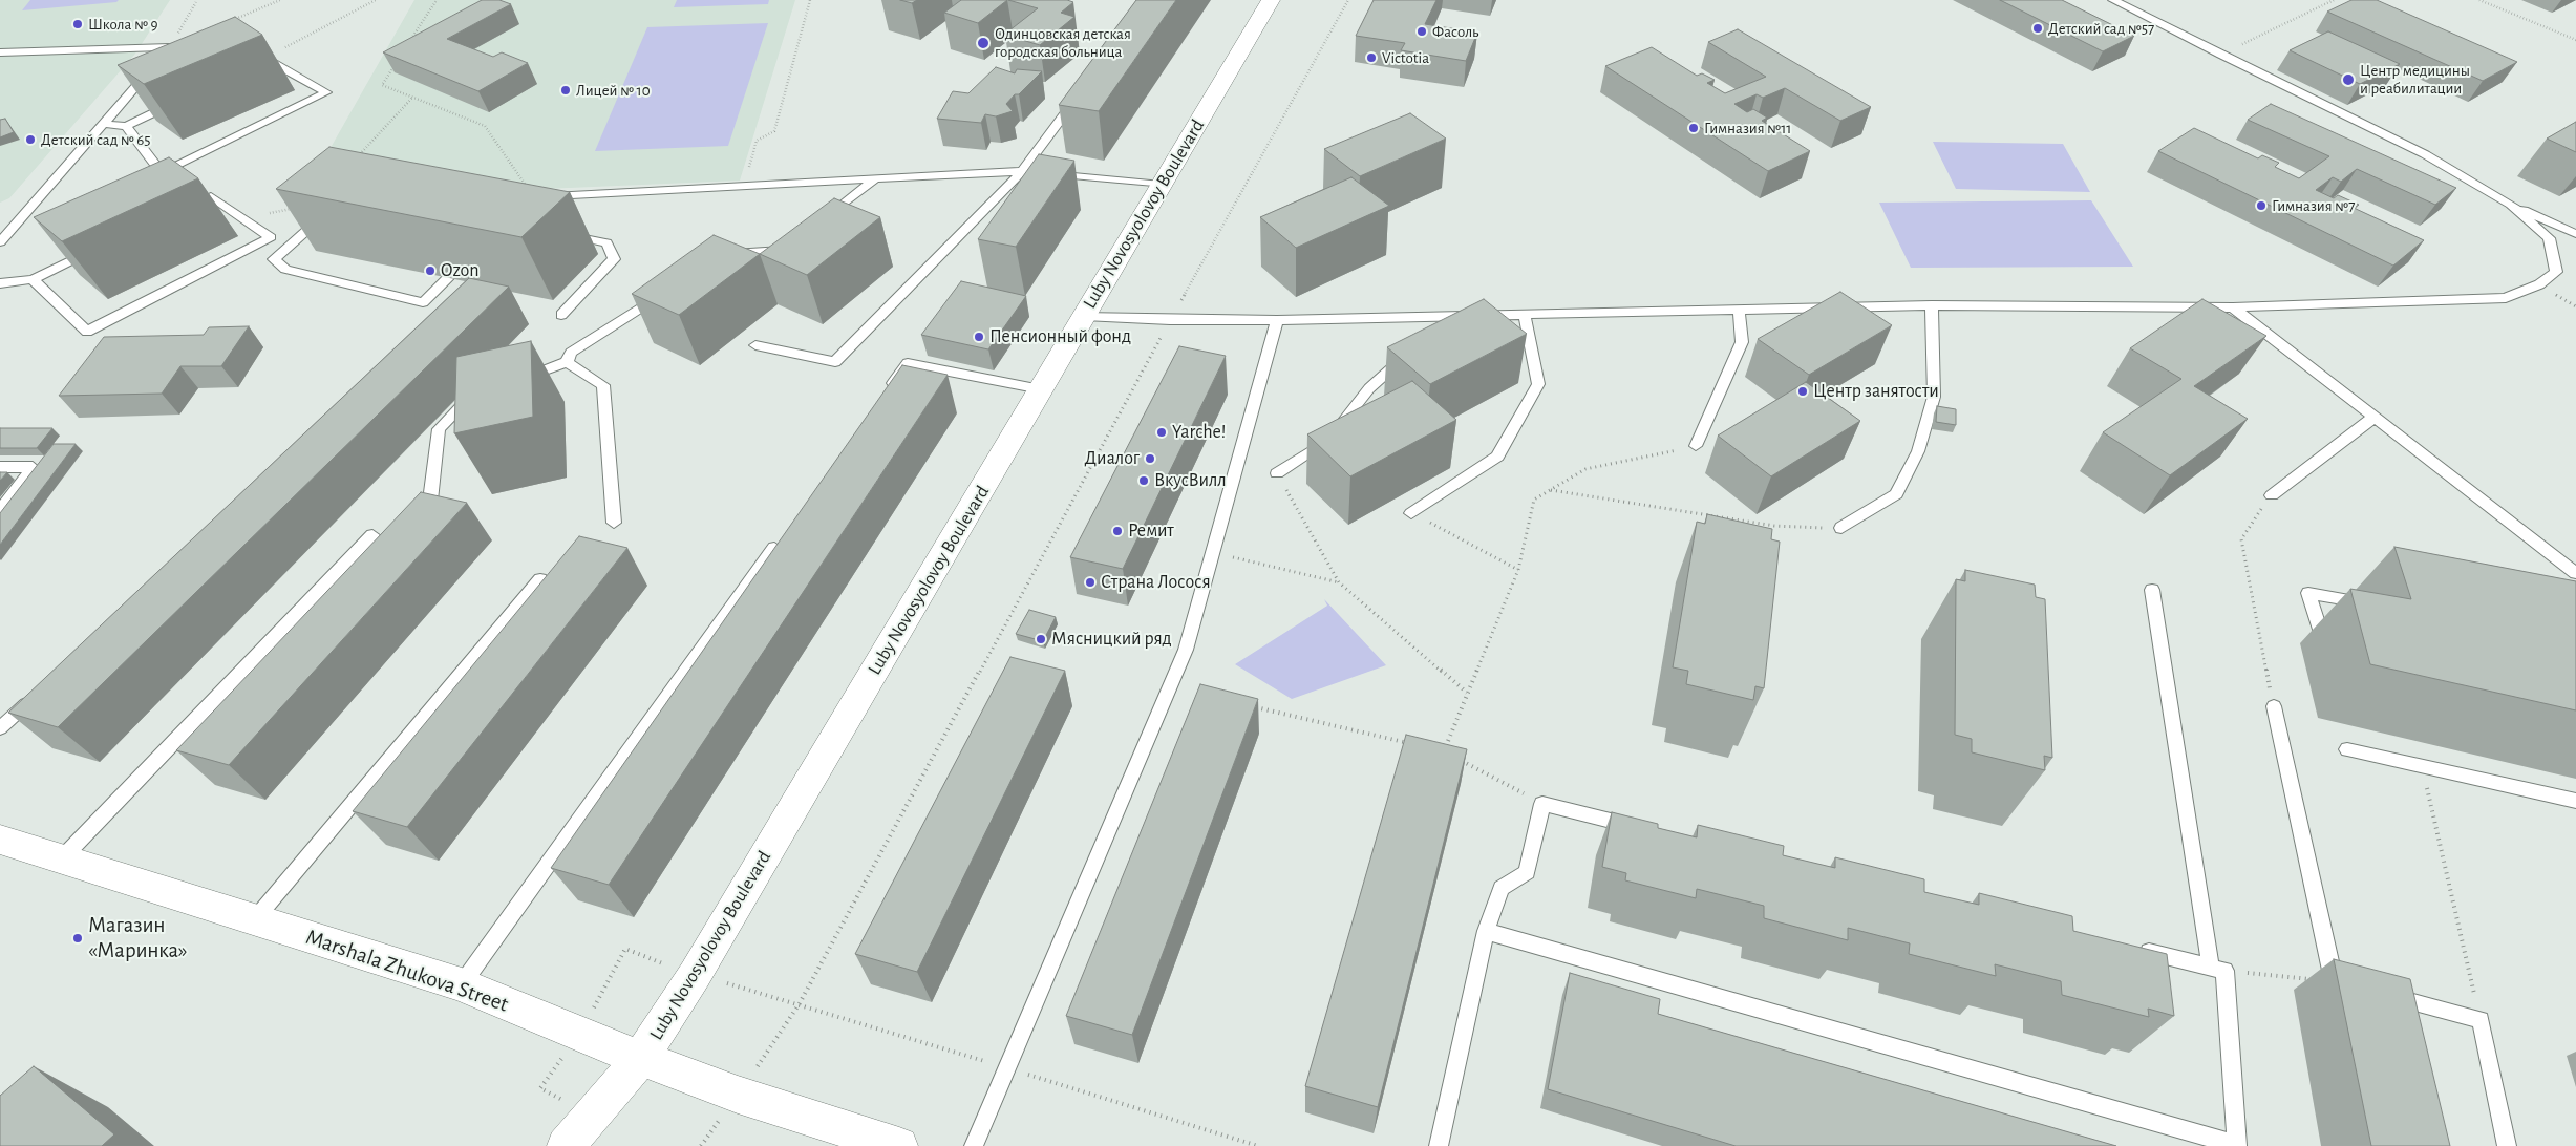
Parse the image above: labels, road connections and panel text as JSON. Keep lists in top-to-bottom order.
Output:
{
  "streets": {
    "street": ["Luby Novosyolovoy Boulevard", "Marshala Zhukova Street"]
  },
  "crossings": [
    ["Luby Novosyolovoy Boulevard", "Marshala Zhukova Street"]
  ],
  "places": [
    "Школа № 9",
    "Детский сад №57",
    "Фасоль",
    "Одинцовская детская городская больница",
    "Victotia",
    "Центр медицины и реабилитации",
    "Лицей № 10",
    "Гимназия №11",
    "Детский сад № 65",
    "Гимназия №7",
    "Ozon",
    "Пенсионный фонд",
    "Центр занятости",
    "Yarche!",
    "Диалог",
    "ВкусВилл",
    "Ремит",
    "Страна Лосося",
    "Мясницкий ряд",
    "Магазин «Маринка»"
  ]
}
